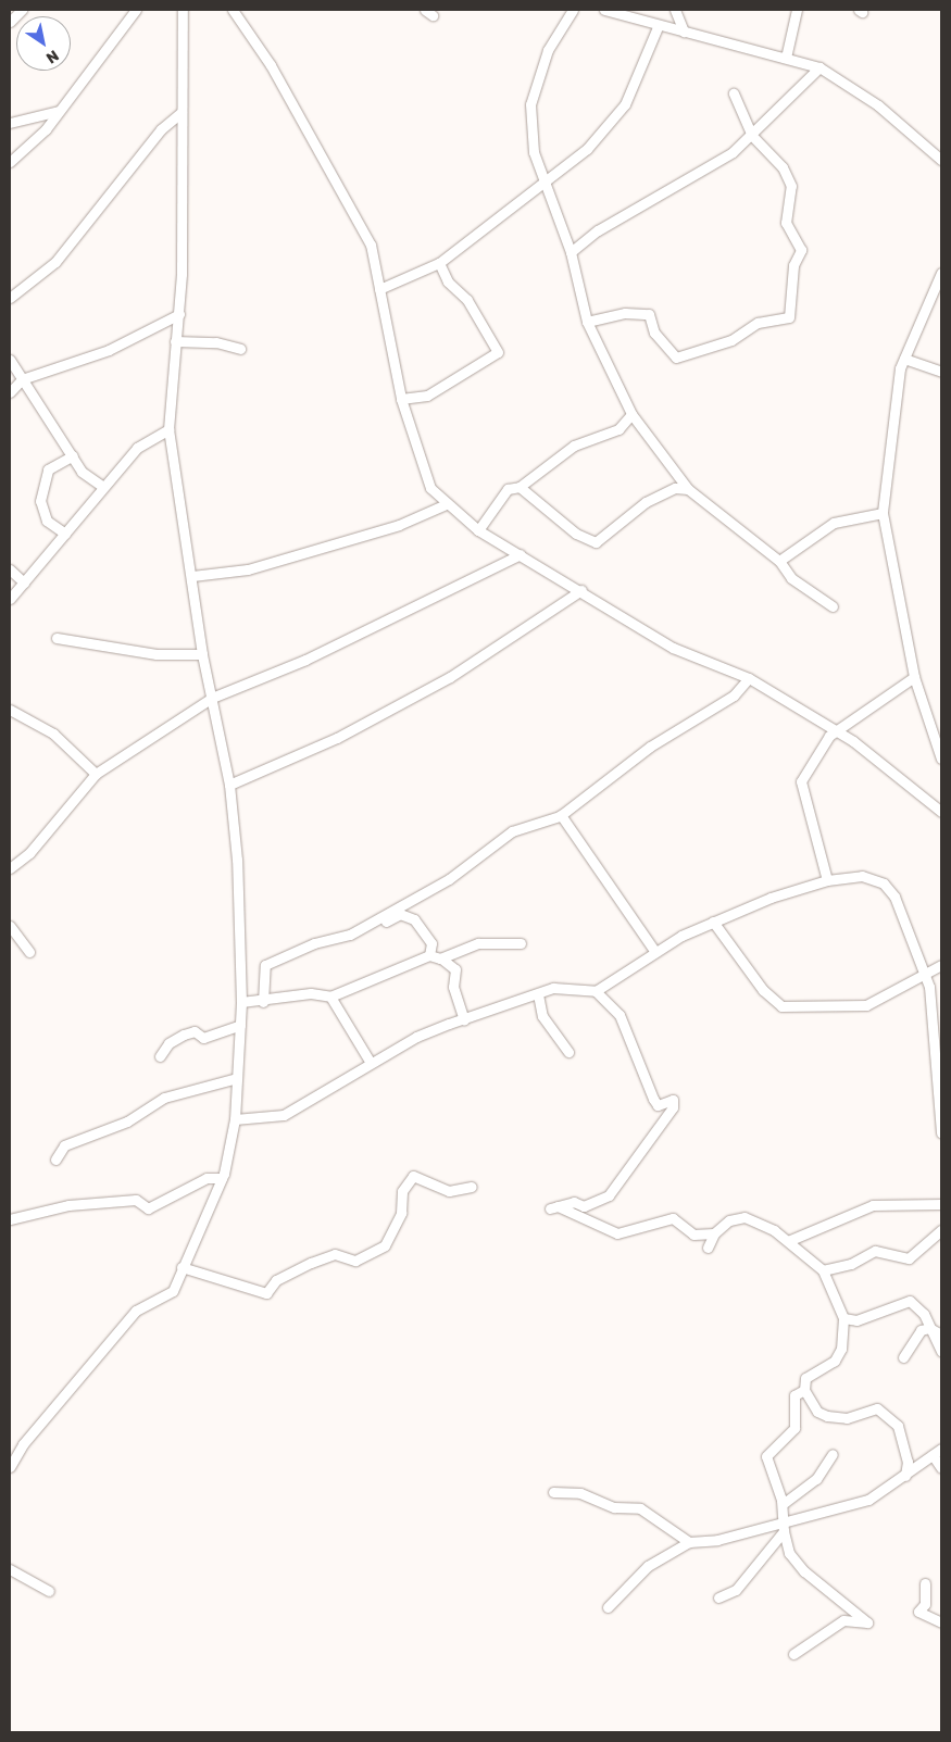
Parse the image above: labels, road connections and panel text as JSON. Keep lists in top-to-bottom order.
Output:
{
  "north": "bottom right"
}
